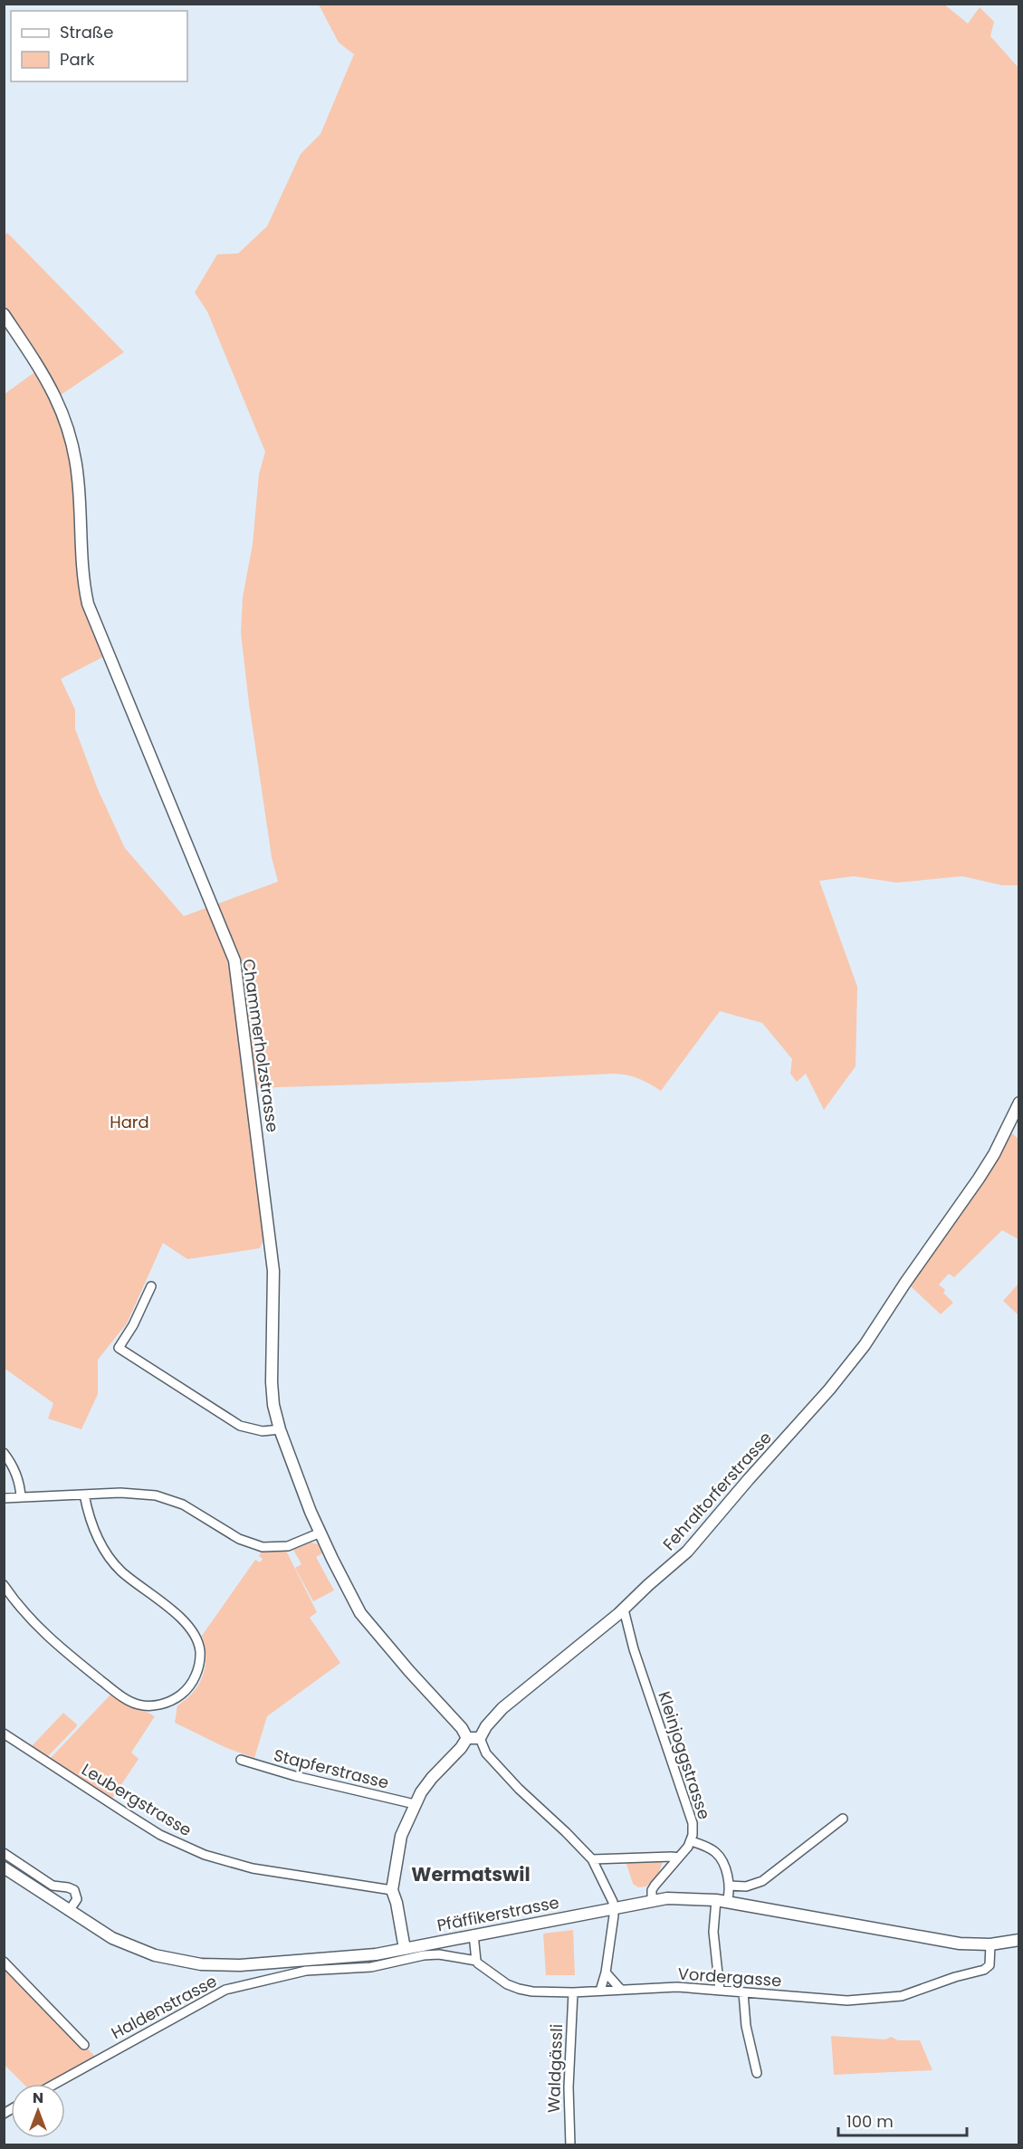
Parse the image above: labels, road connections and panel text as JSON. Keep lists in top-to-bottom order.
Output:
{
  "streets": {
    "street": [
      "Chammerholzstrasse",
      "Fehraltorferstrasse",
      "Kleinjoggstrasse",
      "Stapferstrasse",
      "Leubergstrasse",
      "Pfäffikerstrasse",
      "Vordergasse",
      "Haldenstrasse",
      "Waldgässli"
    ]
  },
  "crossings": [
    ["Fehraltorferstrasse", "Kleinjoggstrasse"],
    ["Kleinjoggstrasse", "Pfäffikerstrasse"],
    ["Pfäffikerstrasse", "Vordergasse"],
    ["Vordergasse", "Haldenstrasse"],
    ["Vordergasse", "Waldgässli"]
  ],
  "districts": ["Wermatswil"],
  "parks": ["Hard"],
  "legend": ["Straße", "Park"],
  "scale_bar": "100 m",
  "north": "top"
}
